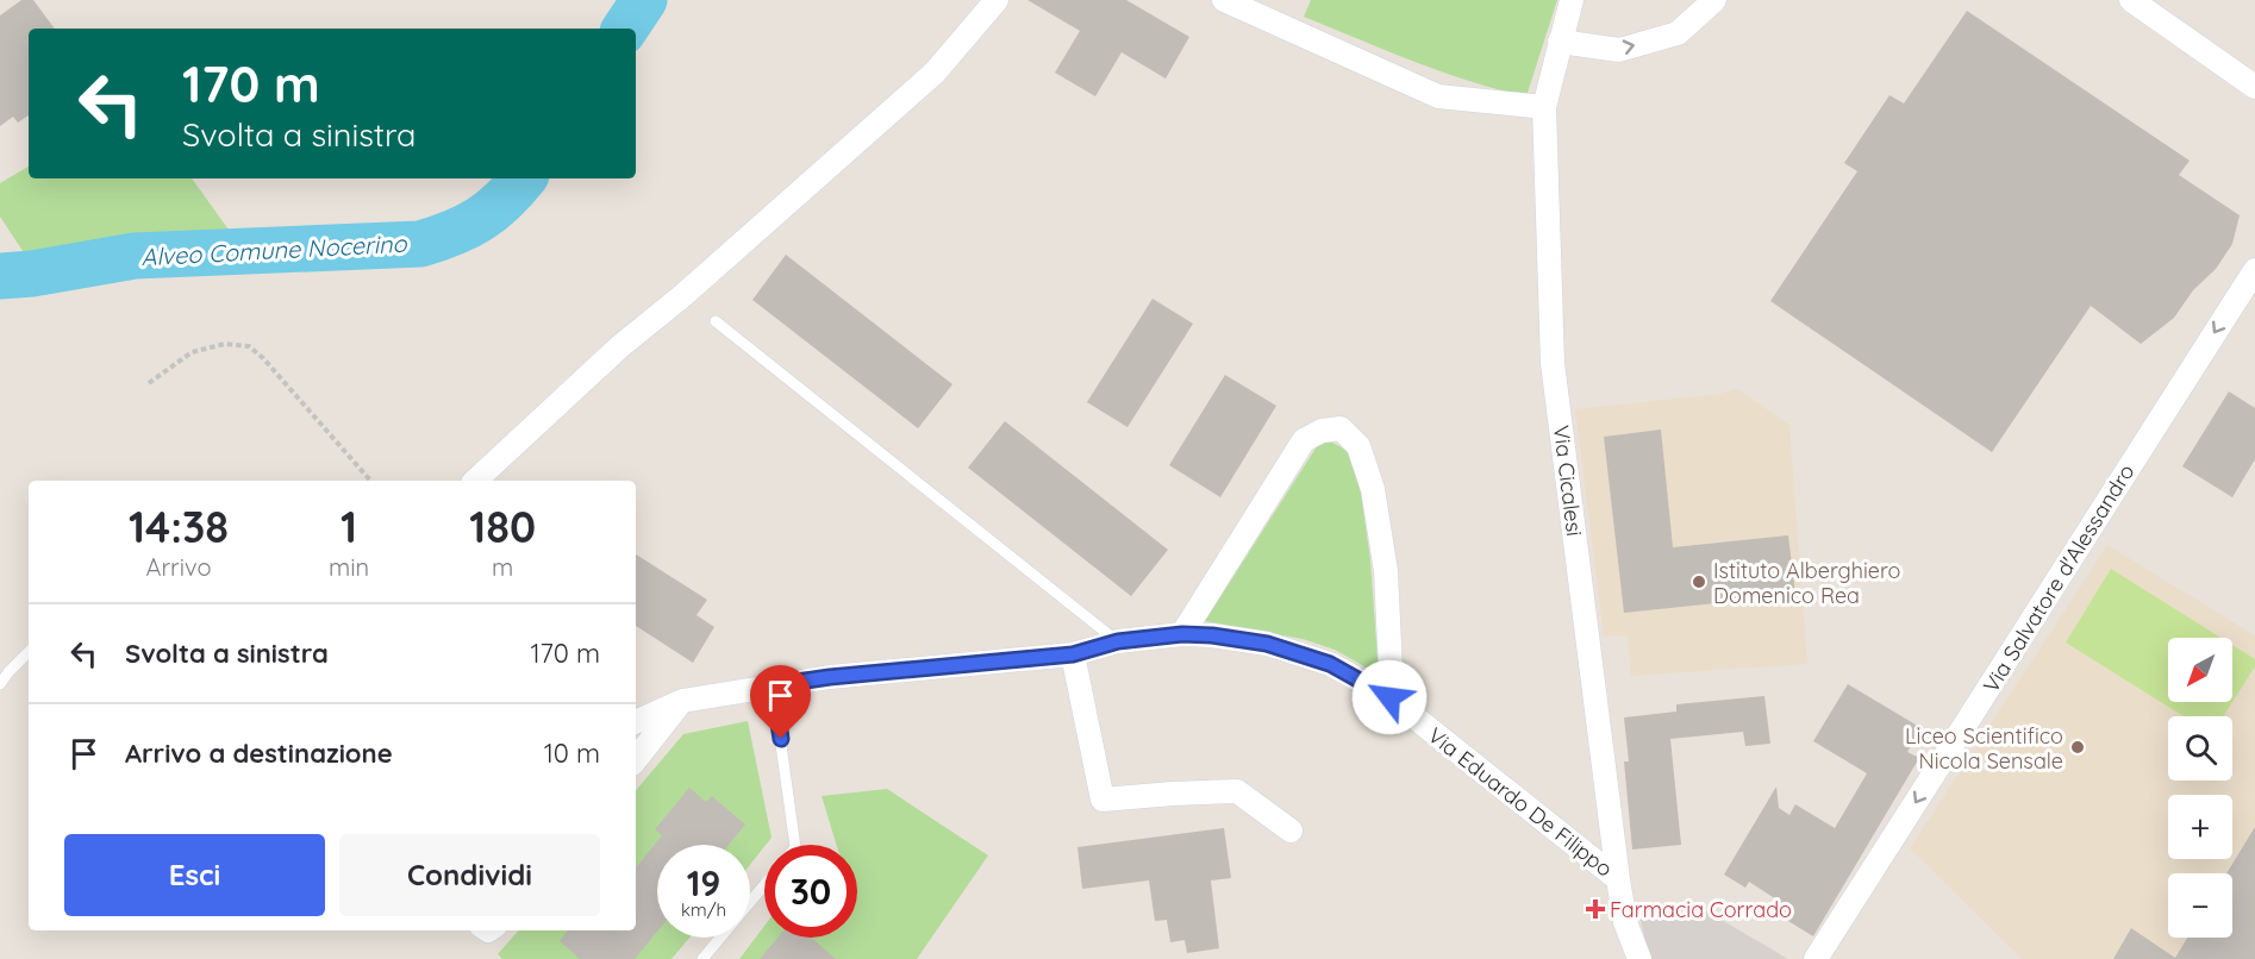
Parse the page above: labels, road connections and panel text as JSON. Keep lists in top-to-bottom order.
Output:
{
  "streets": {
    "street": ["Via Cicalesi", "Via Salvatore d'Alessandro", "Via Eduardo De Filippo"]
  },
  "crossings": [
    ["Via Cicalesi", "Via Eduardo De Filippo"]
  ],
  "one_way": ["Via Salvatore d'Alessandro"],
  "water": ["Alveo Comune Nocerino"],
  "places": {
    "other": ["Istituto Alberghiero Domenico Rea", "Liceo Scientifico Nicola Sensale"],
    "health": ["Farmacia Corrado"]
  },
  "north": "bottom left",
  "page": {
    "turn": ["170 m", "Svolta a sinistra"],
    "eta": [
      "14:38",
      "Arrivo",
      "1",
      "min",
      "180",
      "m"
    ],
    "list": [
      {
        "name": "Svolta a sinistra",
        "value": "170 m"
      },
      {
        "name": "Arrivo a destinazione",
        "value": "10 m"
      }
    ],
    "map_buttons": ["+", "−"],
    "buttons": ["Esci", "Condividi"],
    "speed": "19 km/h",
    "limit": "30"
  }
}
